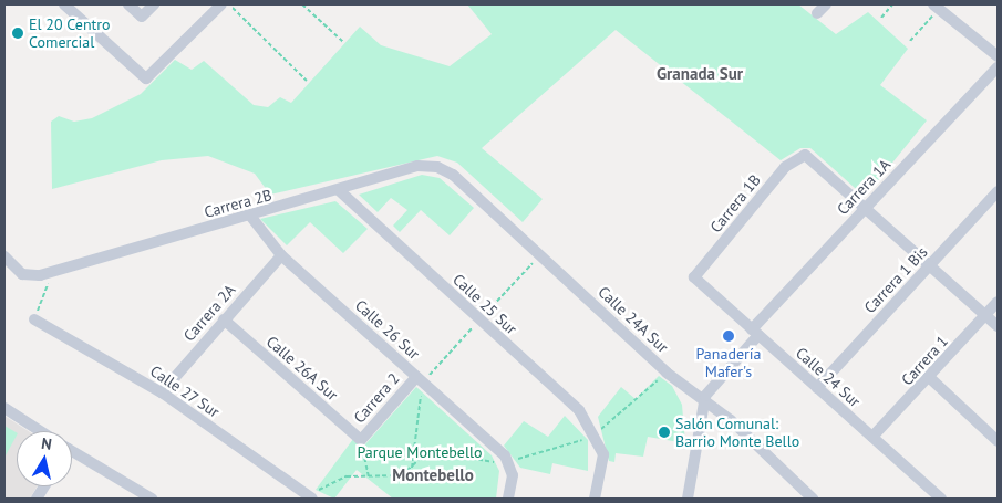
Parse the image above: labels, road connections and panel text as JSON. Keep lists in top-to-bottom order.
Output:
{
  "streets": {
    "street": [
      "Carrera 1A",
      "Carrera 2B",
      "Carrera 1B",
      "Carrera 1 Bis",
      "Calle 25 Sur",
      "Carrera 2A",
      "Calle 24A Sur",
      "Calle 26 Sur",
      "Carrera 1",
      "Calle 26A Sur",
      "Calle 24 Sur",
      "Calle 27 Sur",
      "Carrera 2"
    ]
  },
  "crossings": [
    ["Carrera 1A", "Carrera 1B"],
    ["Carrera 1A", "Calle 24A Sur"],
    ["Carrera 1A", "Calle 24 Sur"],
    ["Carrera 2B", "Calle 25 Sur"],
    ["Carrera 2B", "Calle 24A Sur"],
    ["Carrera 2B", "Calle 26 Sur"],
    ["Carrera 1B", "Calle 24 Sur"],
    ["Carrera 1 Bis", "Calle 24 Sur"],
    ["Carrera 2A", "Calle 26 Sur"],
    ["Carrera 2A", "Calle 26A Sur"],
    ["Carrera 2A", "Calle 27 Sur"],
    ["Calle 26 Sur", "Carrera 2"],
    ["Carrera 1", "Calle 24 Sur"],
    ["Calle 26A Sur", "Carrera 2"]
  ],
  "districts": ["Granada Sur", "Montebello"],
  "parks": ["Parque Montebello"],
  "places": ["El 20 Centro Comercial", "Panadería Mafer's", "Salón Comunal: Barrio Monte Bello"],
  "north": "top"
}
